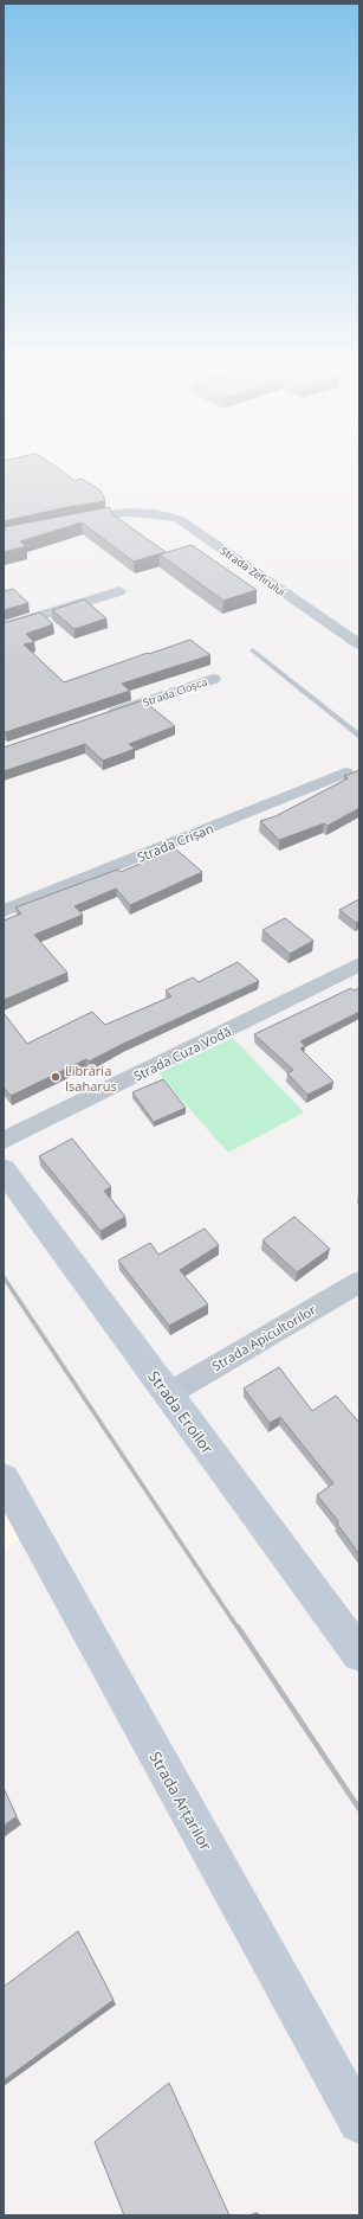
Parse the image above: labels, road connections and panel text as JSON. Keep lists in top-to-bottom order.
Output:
{
  "streets": {
    "street": [
      "Strada Zefirului",
      "Strada Cloșca",
      "Strada Crișan",
      "Strada Cuza Vodă",
      "Strada Apicultorilor",
      "Strada Eroilor",
      "Strada Arțarilor"
    ]
  },
  "crossings": [
    ["Strada Apicultorilor", "Strada Eroilor"]
  ],
  "places": ["Librăria Isaharus"]
}
